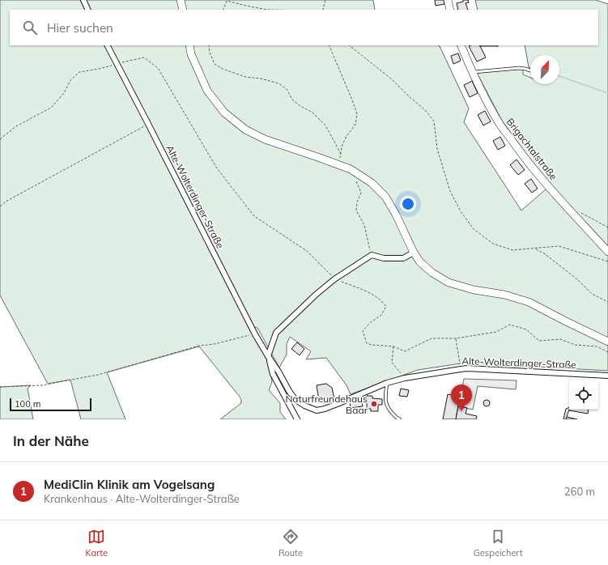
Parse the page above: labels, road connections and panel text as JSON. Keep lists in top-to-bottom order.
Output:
{
  "streets": {
    "main road": ["Brigachtalstraße"],
    "street": ["Alte-Wolterdinger-Straße"]
  },
  "places": ["Naturfreundehaus Baar"],
  "scale_bar": "100 m",
  "north": "top right",
  "page": {
    "search": "Hier suchen",
    "pins": "1",
    "scale": "100 m",
    "heading": "In der Nähe",
    "list": [
      {
        "mark": "1",
        "name": "MediClin Klinik am Vogelsang",
        "note": "Krankenhaus · Alte-Wolterdinger-Straße",
        "value": "260 m"
      }
    ],
    "nav": ["Karte", "Route", "Gespeichert"]
  }
}
